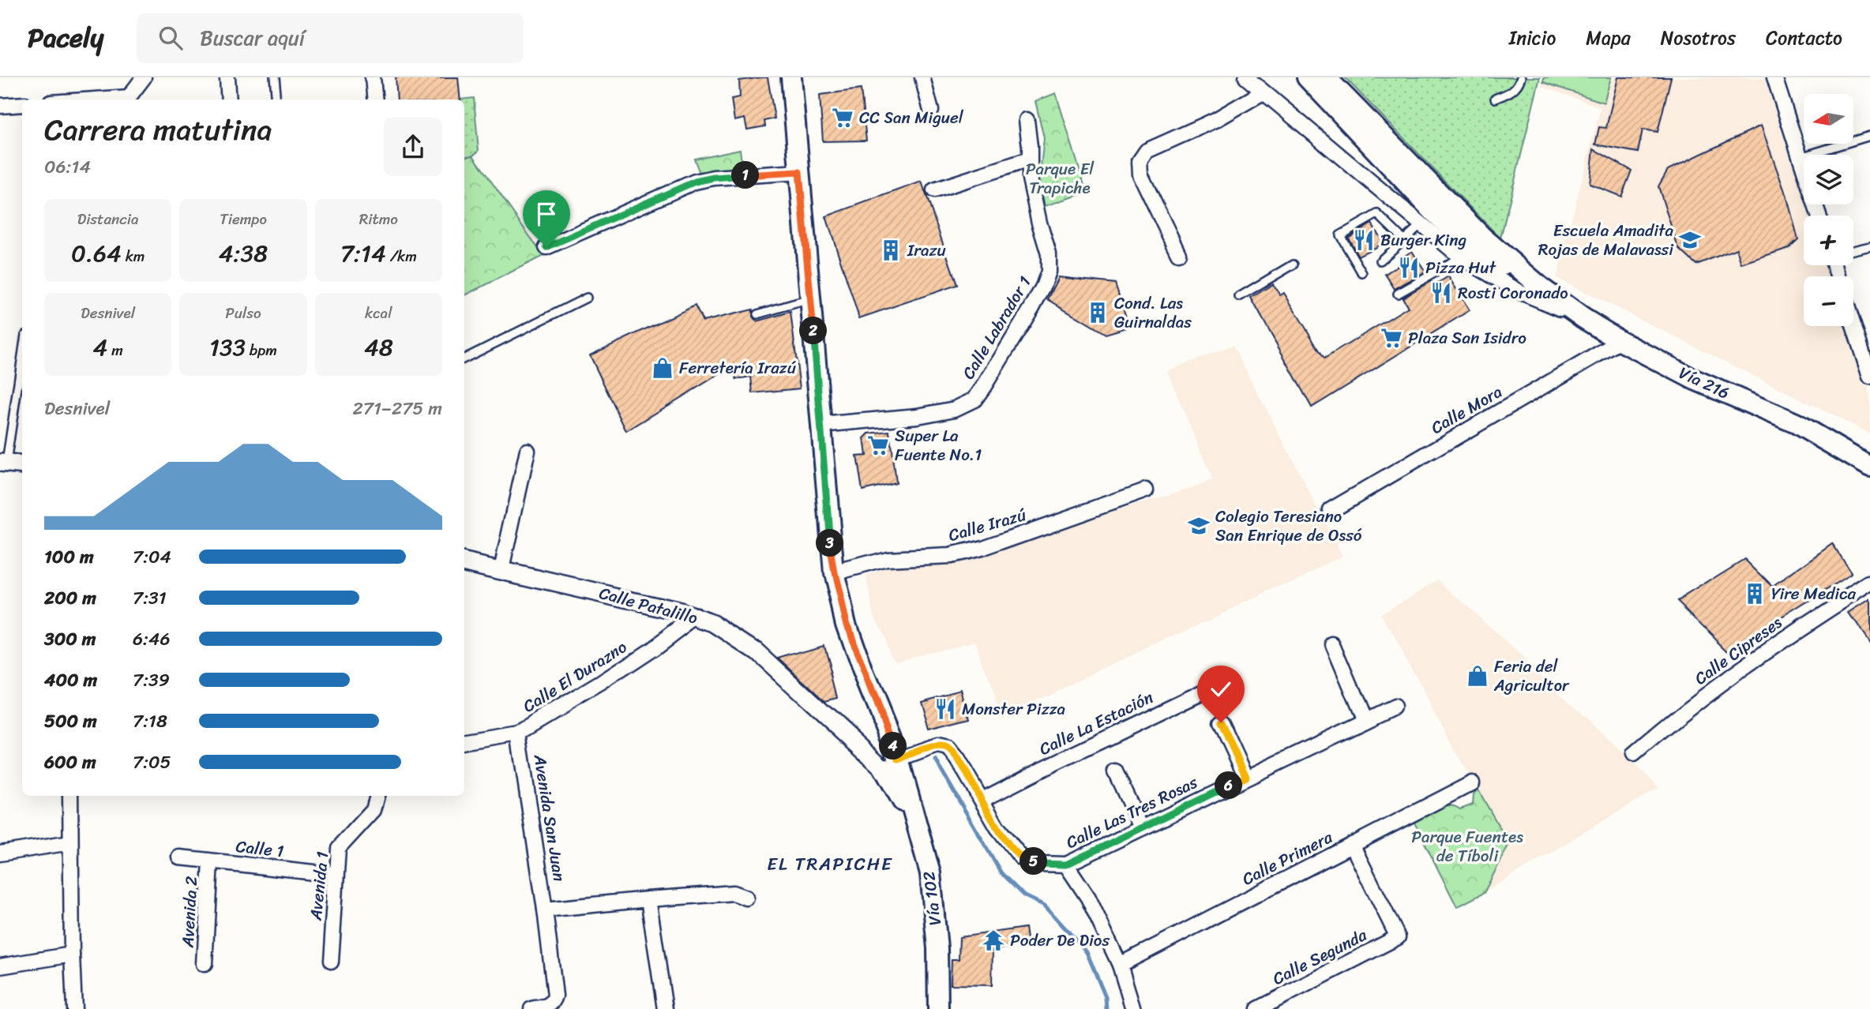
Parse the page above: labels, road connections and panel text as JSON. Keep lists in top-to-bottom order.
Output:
{
  "streets": {
    "main road": ["Vía 216", "Vía 102"],
    "street": [
      "Calle Labrador 1",
      "Calle Mora",
      "Calle Irazú",
      "Calle Patalillo",
      "Calle Cipreses",
      "Calle El Durazno",
      "Calle La Estación",
      "Calle Las Tres Rosas",
      "Avenida San Juan",
      "Calle 1",
      "Calle Primera",
      "Avenida 1",
      "Avenida 2",
      "Calle Segunda"
    ]
  },
  "crossings": [
    ["Vía 216", "Calle Mora"],
    ["Calle Patalillo", "Calle El Durazno"],
    ["Calle Patalillo", "Vía 102"],
    ["Calle El Durazno", "Avenida San Juan"],
    ["Calle 1", "Avenida 1"],
    ["Calle 1", "Avenida 2"],
    ["Calle Primera", "Calle Segunda"]
  ],
  "districts": ["EL TRAPICHE"],
  "parks": ["Parque El Trapiche", "Parque Fuentes de Tíboli"],
  "places": {
    "supermarket": ["CC San Miguel", "Plaza San Isidro", "Super La Fuente No.1"],
    "restaurant": [
      "Burger King",
      "Pizza Hut",
      "Rosti Coronado",
      "Monster Pizza"
    ],
    "school or university": ["Escuela Amadita Rojas de Malavassi", "Colegio Teresiano San Enrique de Ossó"],
    "building": ["Irazu", "Cond. Las Guirnaldas", "Yire Medica"],
    "shop": ["Ferretería Irazú", "Feria del Agricultor"],
    "temple": ["Poder De Dios"]
  },
  "north": "left",
  "page": {
    "header": "Pacely",
    "search": "Buscar aquí",
    "nav": [
      "Inicio",
      "Mapa",
      "Nosotros",
      "Contacto"
    ],
    "map_buttons": ["+", "−"],
    "heading": ["Carrera matutina", "06:14"],
    "pins": [
      "1",
      "2",
      "3",
      "4",
      "6",
      "5"
    ],
    "stats": [
      ["Distancia", "0.64 km"],
      ["Tiempo", "4:38"],
      ["Ritmo", "7:14 /km"],
      ["Desnivel", "4 m"],
      ["Pulso", "133 bpm"],
      ["kcal", "48"]
    ],
    "chart": ["Desnivel", "271–275 m"],
    "list": [
      {
        "name": "100 m",
        "note": "7:04"
      },
      {
        "name": "200 m",
        "note": "7:31"
      },
      {
        "name": "300 m",
        "note": "6:46"
      },
      {
        "name": "400 m",
        "note": "7:39"
      },
      {
        "name": "500 m",
        "note": "7:18"
      },
      {
        "name": "600 m",
        "note": "7:05"
      }
    ]
  }
}
